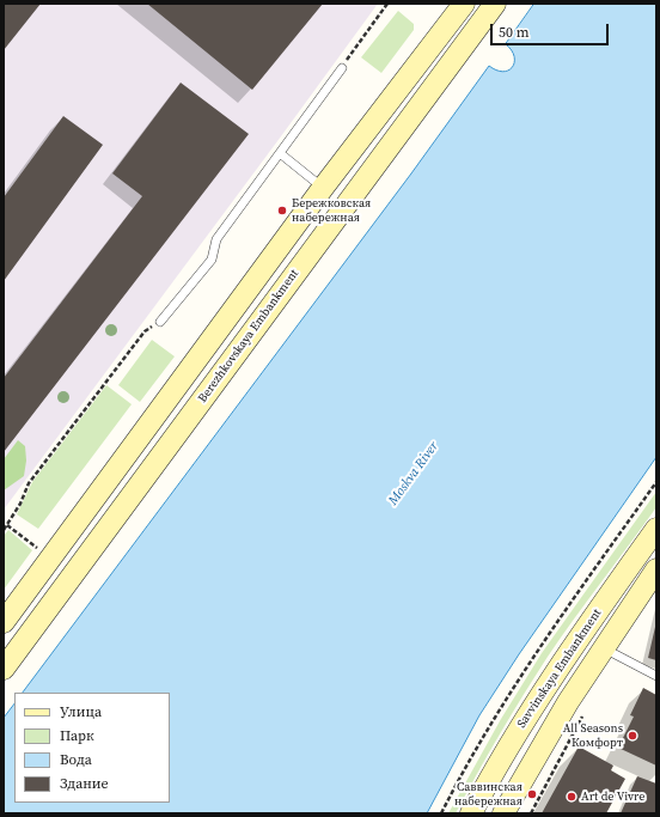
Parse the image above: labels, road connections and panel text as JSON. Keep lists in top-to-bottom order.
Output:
{
  "streets": {
    "main road": ["Berezhkovskaya Embankment", "Savvinskaya Embankment"]
  },
  "water": ["Moskva River"],
  "places": [
    "Бережковская набережная",
    "All Seasons Комфорт",
    "Саввинская набережная",
    "Art de Vivre"
  ],
  "legend": [
    "Улица",
    "Парк",
    "Вода",
    "Здание"
  ],
  "scale_bar": "50 m"
}
